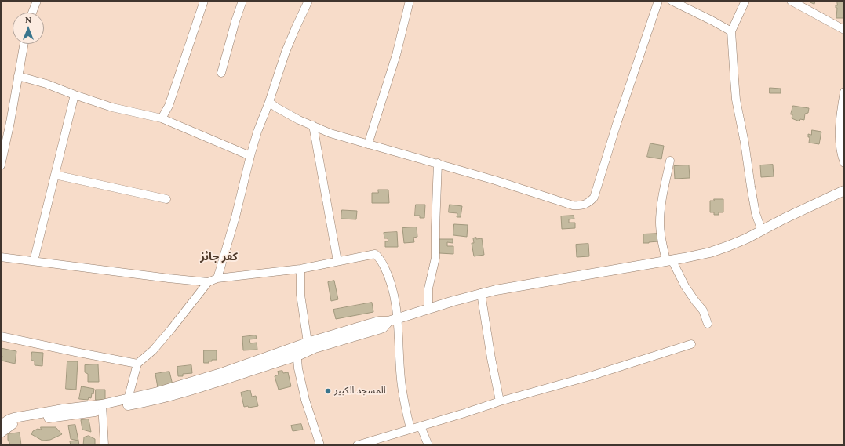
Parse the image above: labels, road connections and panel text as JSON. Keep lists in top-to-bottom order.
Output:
{
  "districts": ["كفر جائز"],
  "places": ["المسجد الكبير"],
  "north": "top"
}
